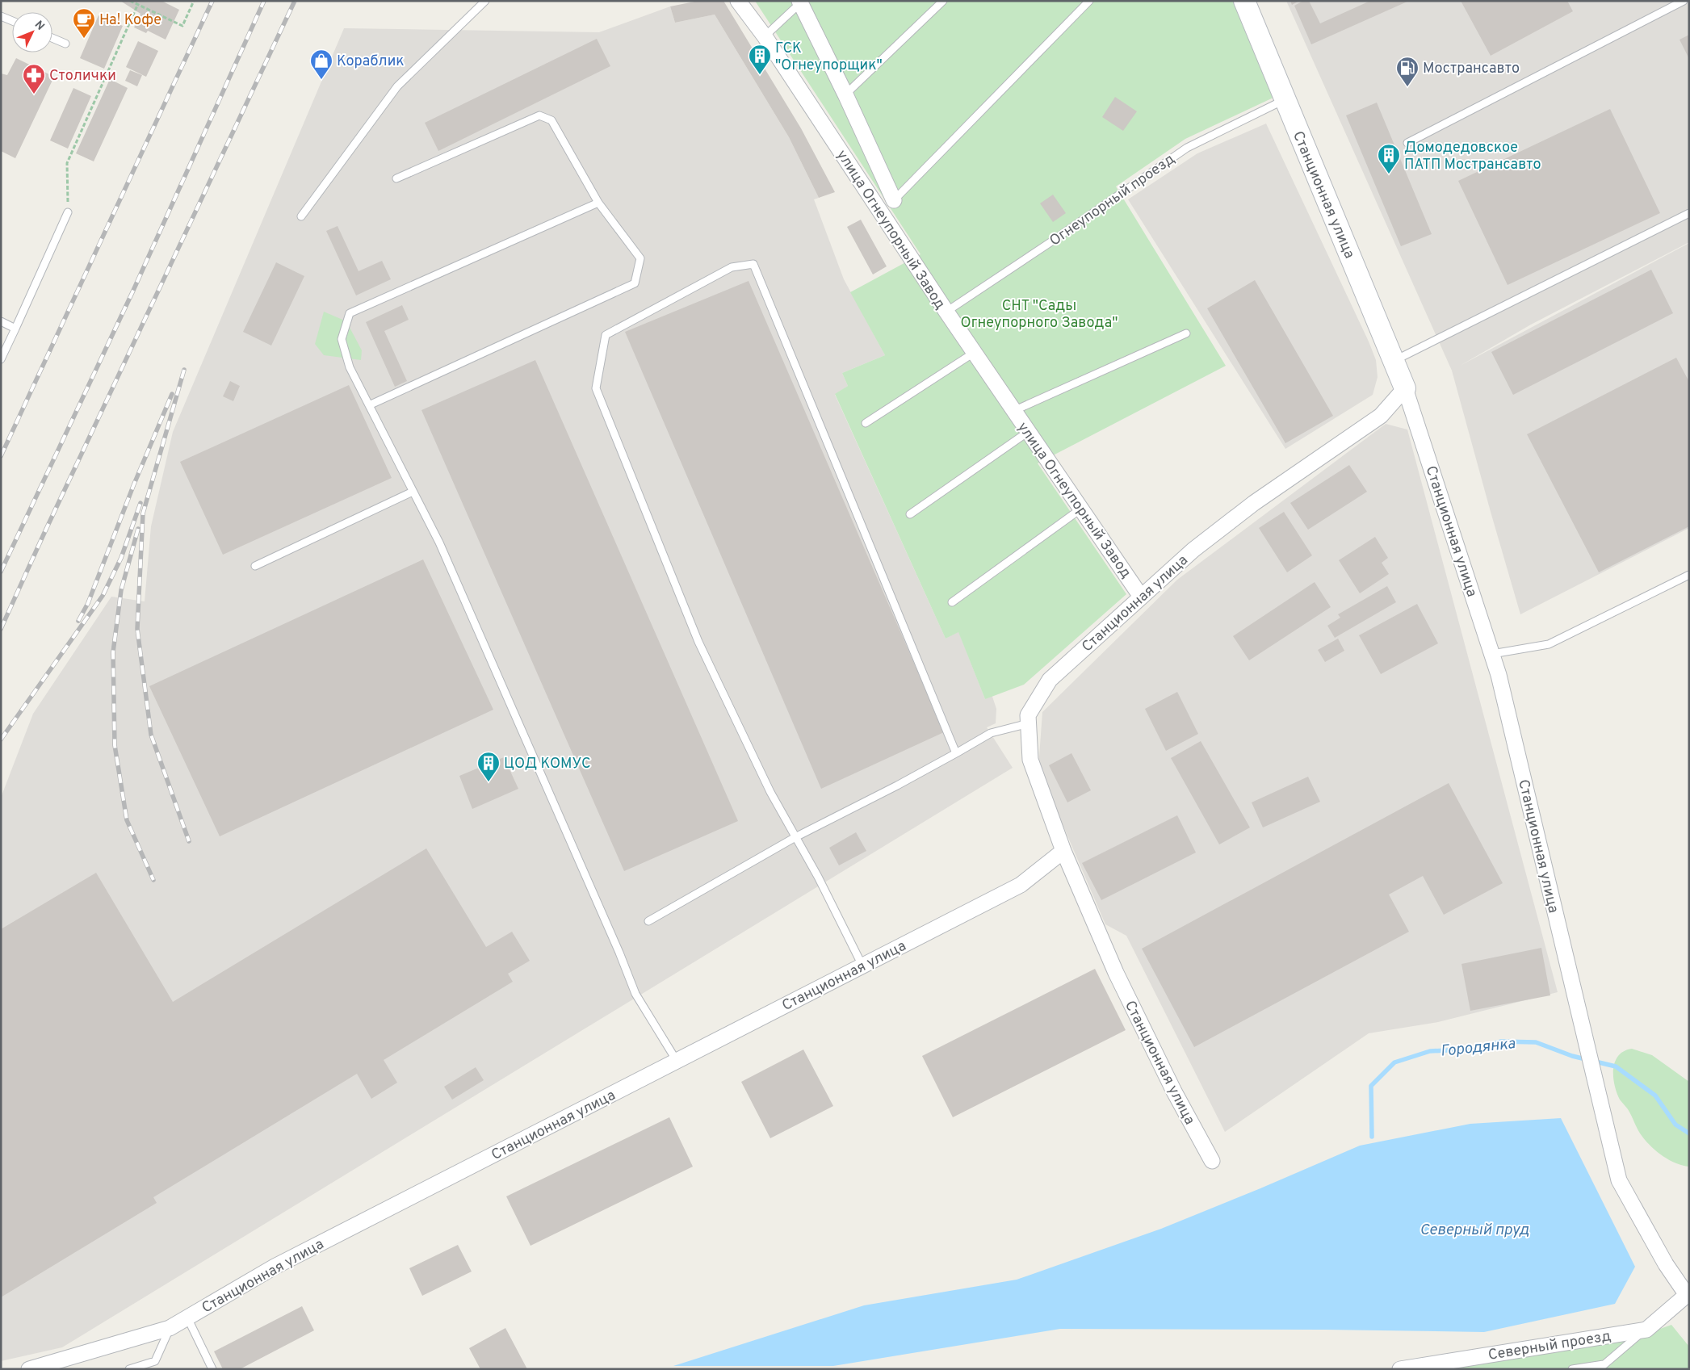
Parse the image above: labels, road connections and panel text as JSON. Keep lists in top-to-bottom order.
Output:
{
  "streets": {
    "street": ["Станционная улица", "улица Огнеупорный Завод", "Северный проезд"],
    "lane": ["Огнеупорный проезд"]
  },
  "crossings": [
    ["Станционная улица", "Огнеупорный проезд"],
    ["Станционная улица", "улица Огнеупорный Завод"],
    ["Станционная улица", "Северный проезд"],
    ["Огнеупорный проезд", "улица Огнеупорный Завод"]
  ],
  "water": ["Городянка", "Северный пруд"],
  "parks": ["СНТ \"Сады Огнеупорного Завода\""],
  "places": {
    "cafe": ["На! Кофе"],
    "building": ["ГСК \"Огнеупорщик\"", "Домодедовское ПАТП Мострансавто", "ЦОД КОМУС"],
    "shop": ["Кораблик"],
    "fuel station": ["Мострансавто"],
    "pharmacy": ["Столички"]
  },
  "north": "top right"
}
